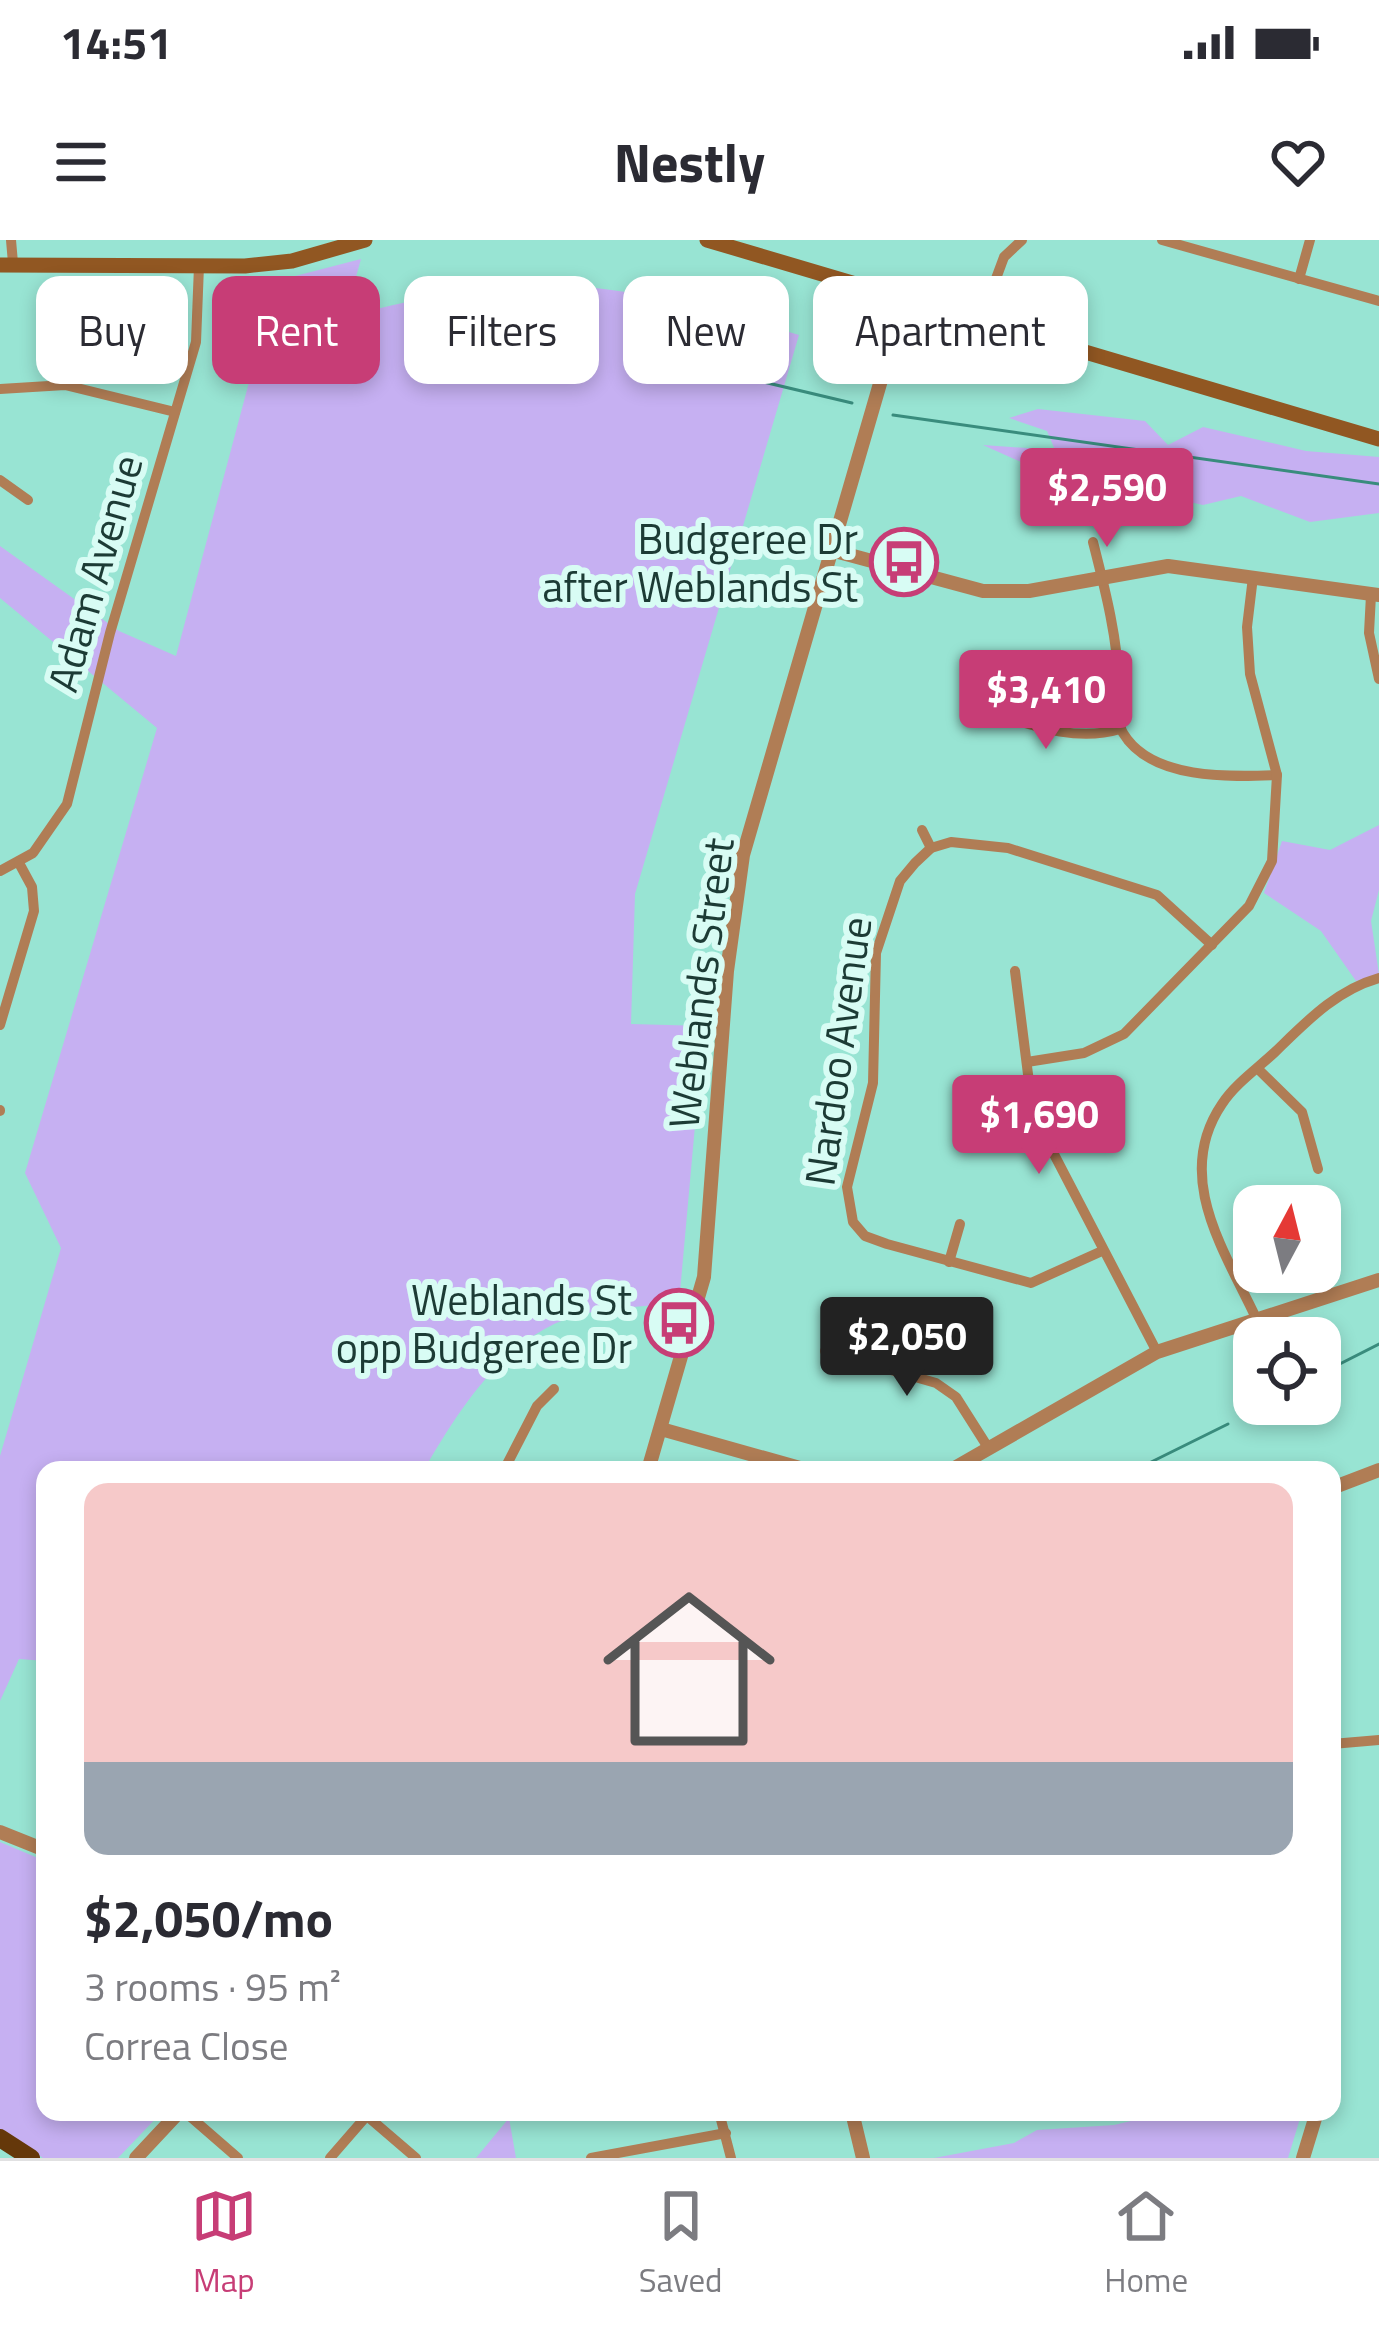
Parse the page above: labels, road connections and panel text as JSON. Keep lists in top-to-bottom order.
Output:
{
  "streets": {
    "street": ["Adam Avenue", "Weblands Street", "Nardoo Avenue"]
  },
  "places": {
    "bus stop": ["Budgeree Dr after Weblands St", "Weblands St opp Budgeree Dr"]
  },
  "north": "top",
  "page": {
    "status": "14:51",
    "header": "Nestly",
    "chip": [
      "Buy",
      "Rent",
      "Filters",
      "New",
      "Apartment"
    ],
    "price": [
      "$2,590",
      "$3,410",
      "$1,690",
      "$2,050"
    ],
    "list": [
      {
        "name": "$2,050/mo",
        "note": "3 rooms · 95 m² · Correa Close"
      }
    ],
    "tabs": ["Map", "Saved", "Home"]
  }
}
